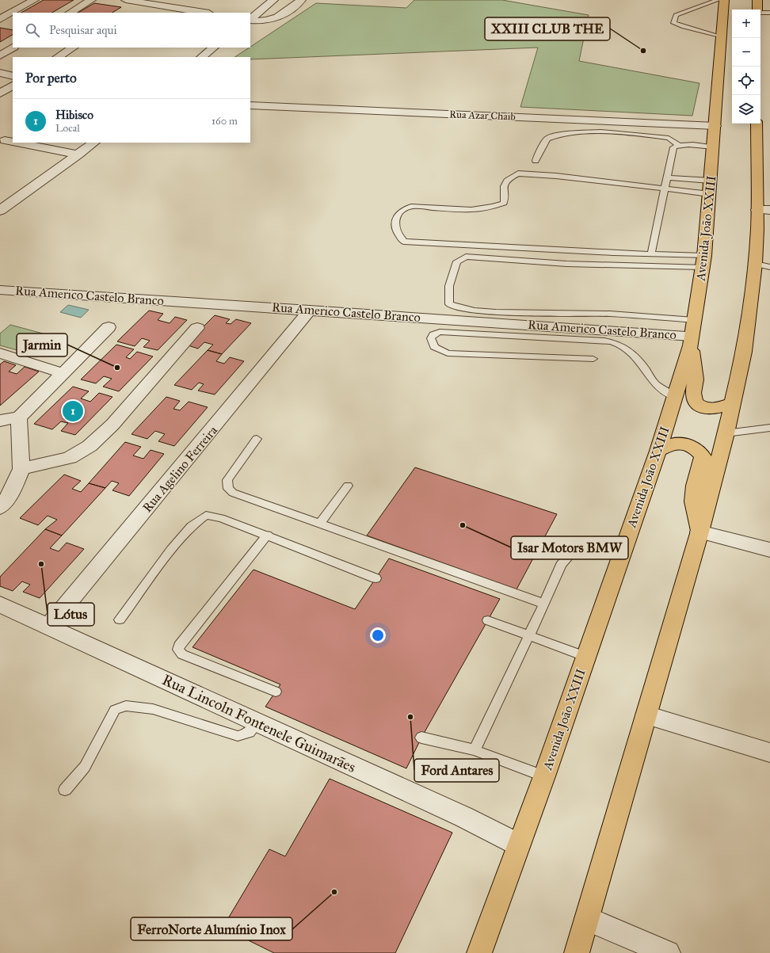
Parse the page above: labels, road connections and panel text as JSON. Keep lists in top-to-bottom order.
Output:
{
  "streets": {
    "main road": ["Avenida João XXIII"],
    "street": [
      "Rua Azar Chaib",
      "Rua Americo Castelo Branco",
      "Rua Agelino Ferreira",
      "Rua Lincoln Fontenele Guimarães"
    ]
  },
  "crossings": [
    ["Rua Azar Chaib", "Avenida João XXIII"],
    ["Avenida João XXIII", "Rua Americo Castelo Branco"],
    ["Avenida João XXIII", "Rua Lincoln Fontenele Guimarães"],
    ["Rua Americo Castelo Branco", "Rua Agelino Ferreira"],
    ["Rua Agelino Ferreira", "Rua Lincoln Fontenele Guimarães"]
  ],
  "places": [
    "XXIII CLUB THE",
    "Jarmin",
    "Isar Motors BMW",
    "Lótus",
    "Ford Antares",
    "FerroNorte Alumínio Inox"
  ],
  "page": {
    "map_buttons": ["+", "−"],
    "search": "Pesquisar aqui",
    "heading": "Por perto",
    "list": [
      {
        "mark": "1",
        "name": "Hibisco",
        "note": "Local",
        "value": "160 m"
      }
    ],
    "pins": "1"
  }
}
